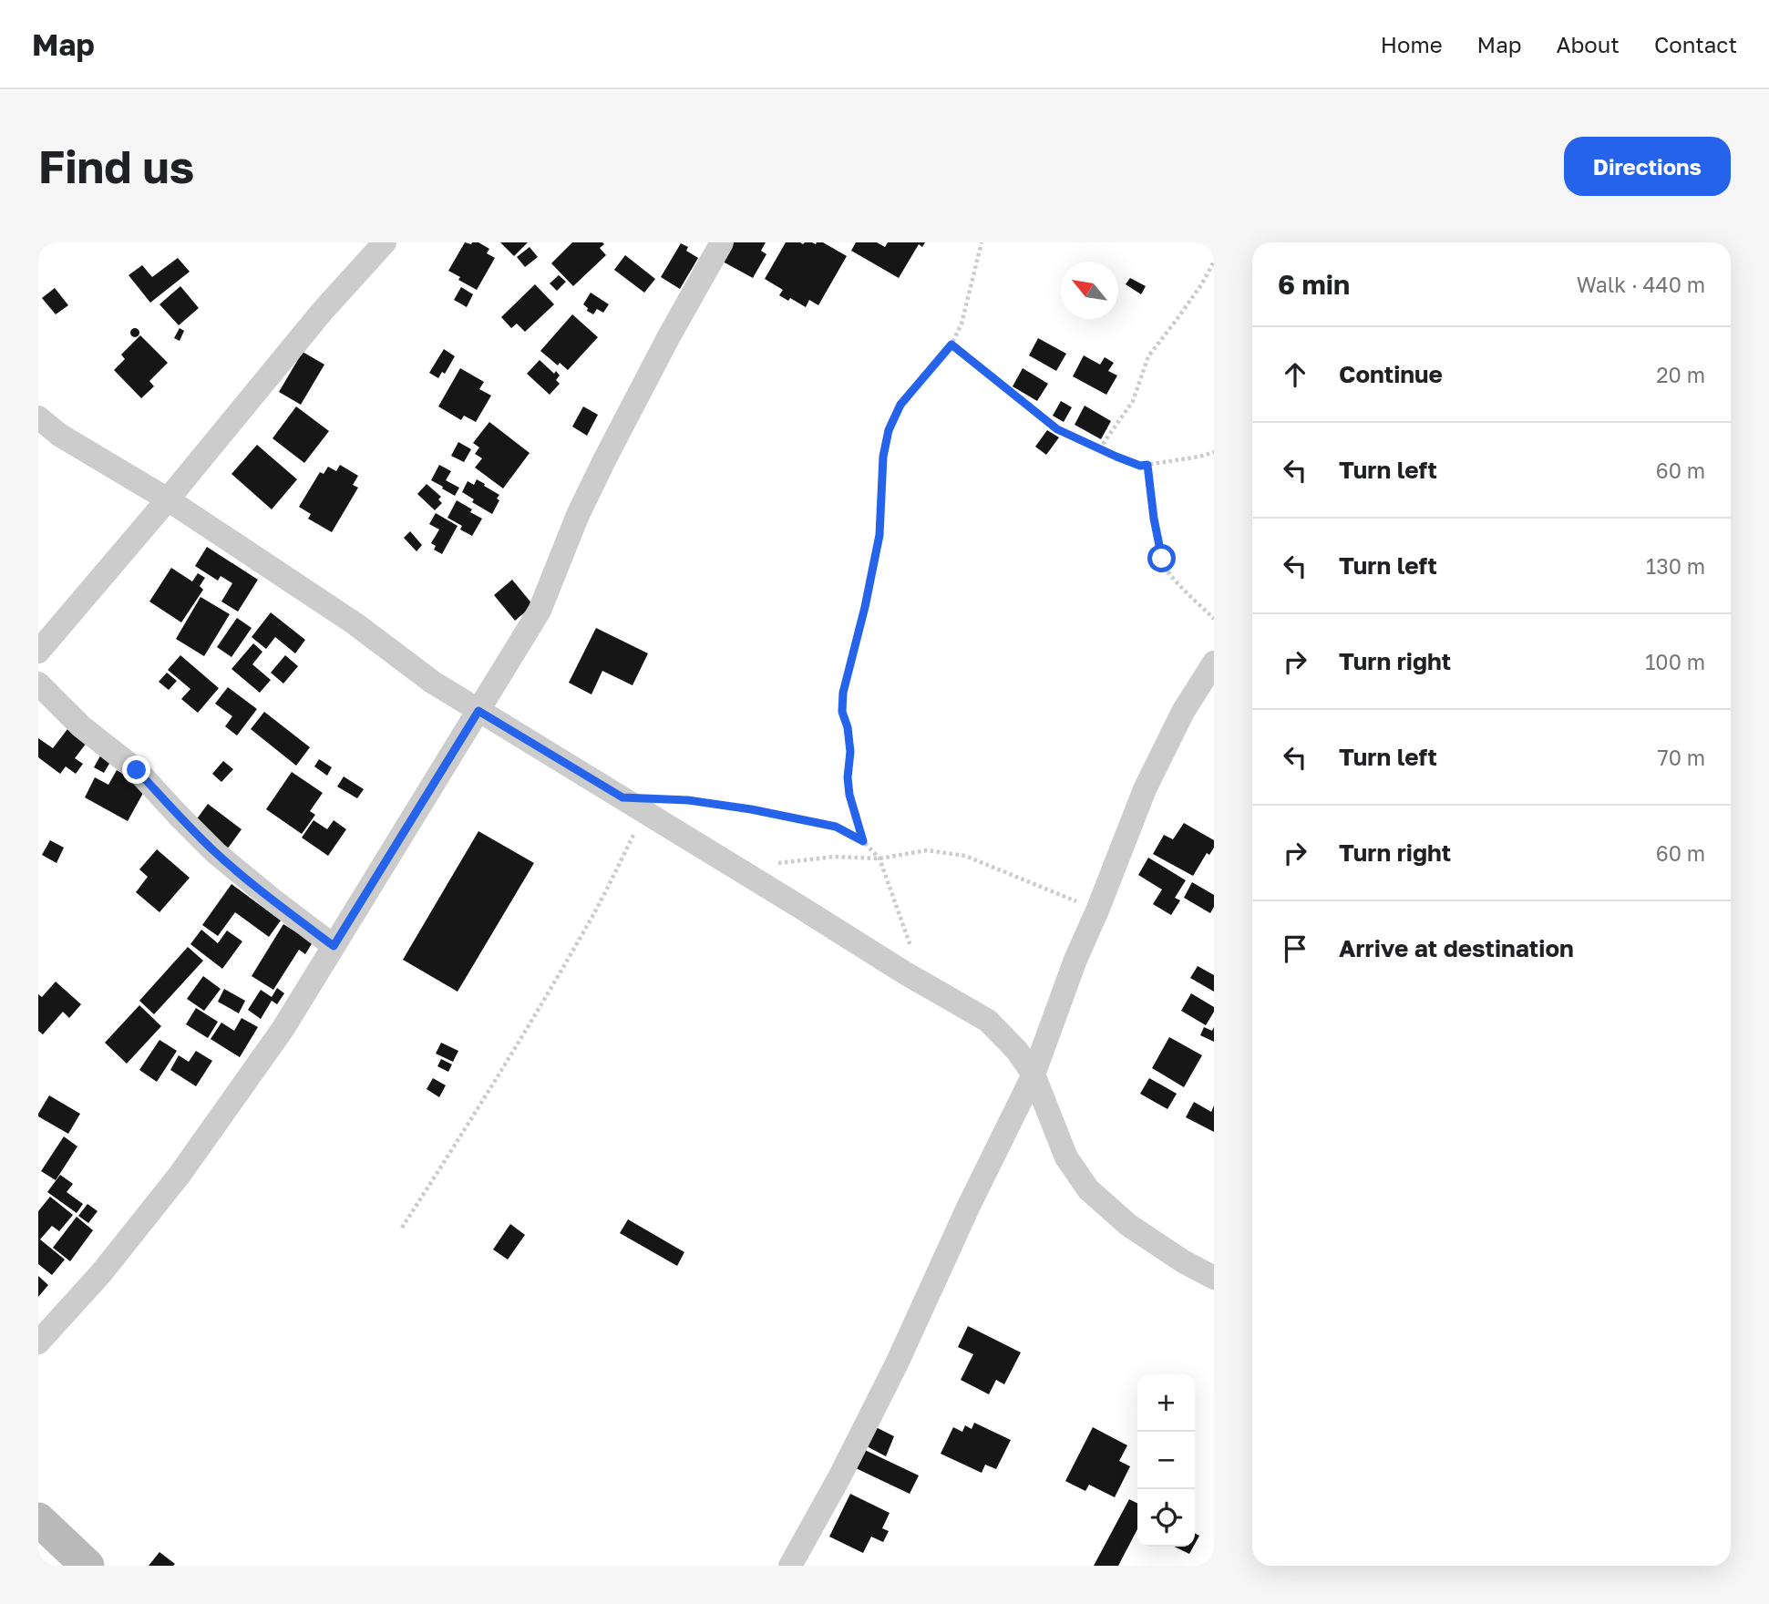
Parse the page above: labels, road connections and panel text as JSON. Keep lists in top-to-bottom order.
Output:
{
  "north": "top left",
  "page": {
    "header": "Map",
    "nav": [
      "Home",
      "Map",
      "About",
      "Contact"
    ],
    "buttons": "Directions",
    "title": "Find us",
    "heading": ["6 min", "Walk · 440 m"],
    "list": [
      ["Continue", "20 m"],
      ["Turn left", "60 m"],
      ["Turn left", "130 m"],
      ["Turn right", "100 m"],
      ["Turn left", "70 m"],
      ["Turn right", "60 m"],
      "Arrive at destination"
    ],
    "map_buttons": ["+", "−"]
  }
}
